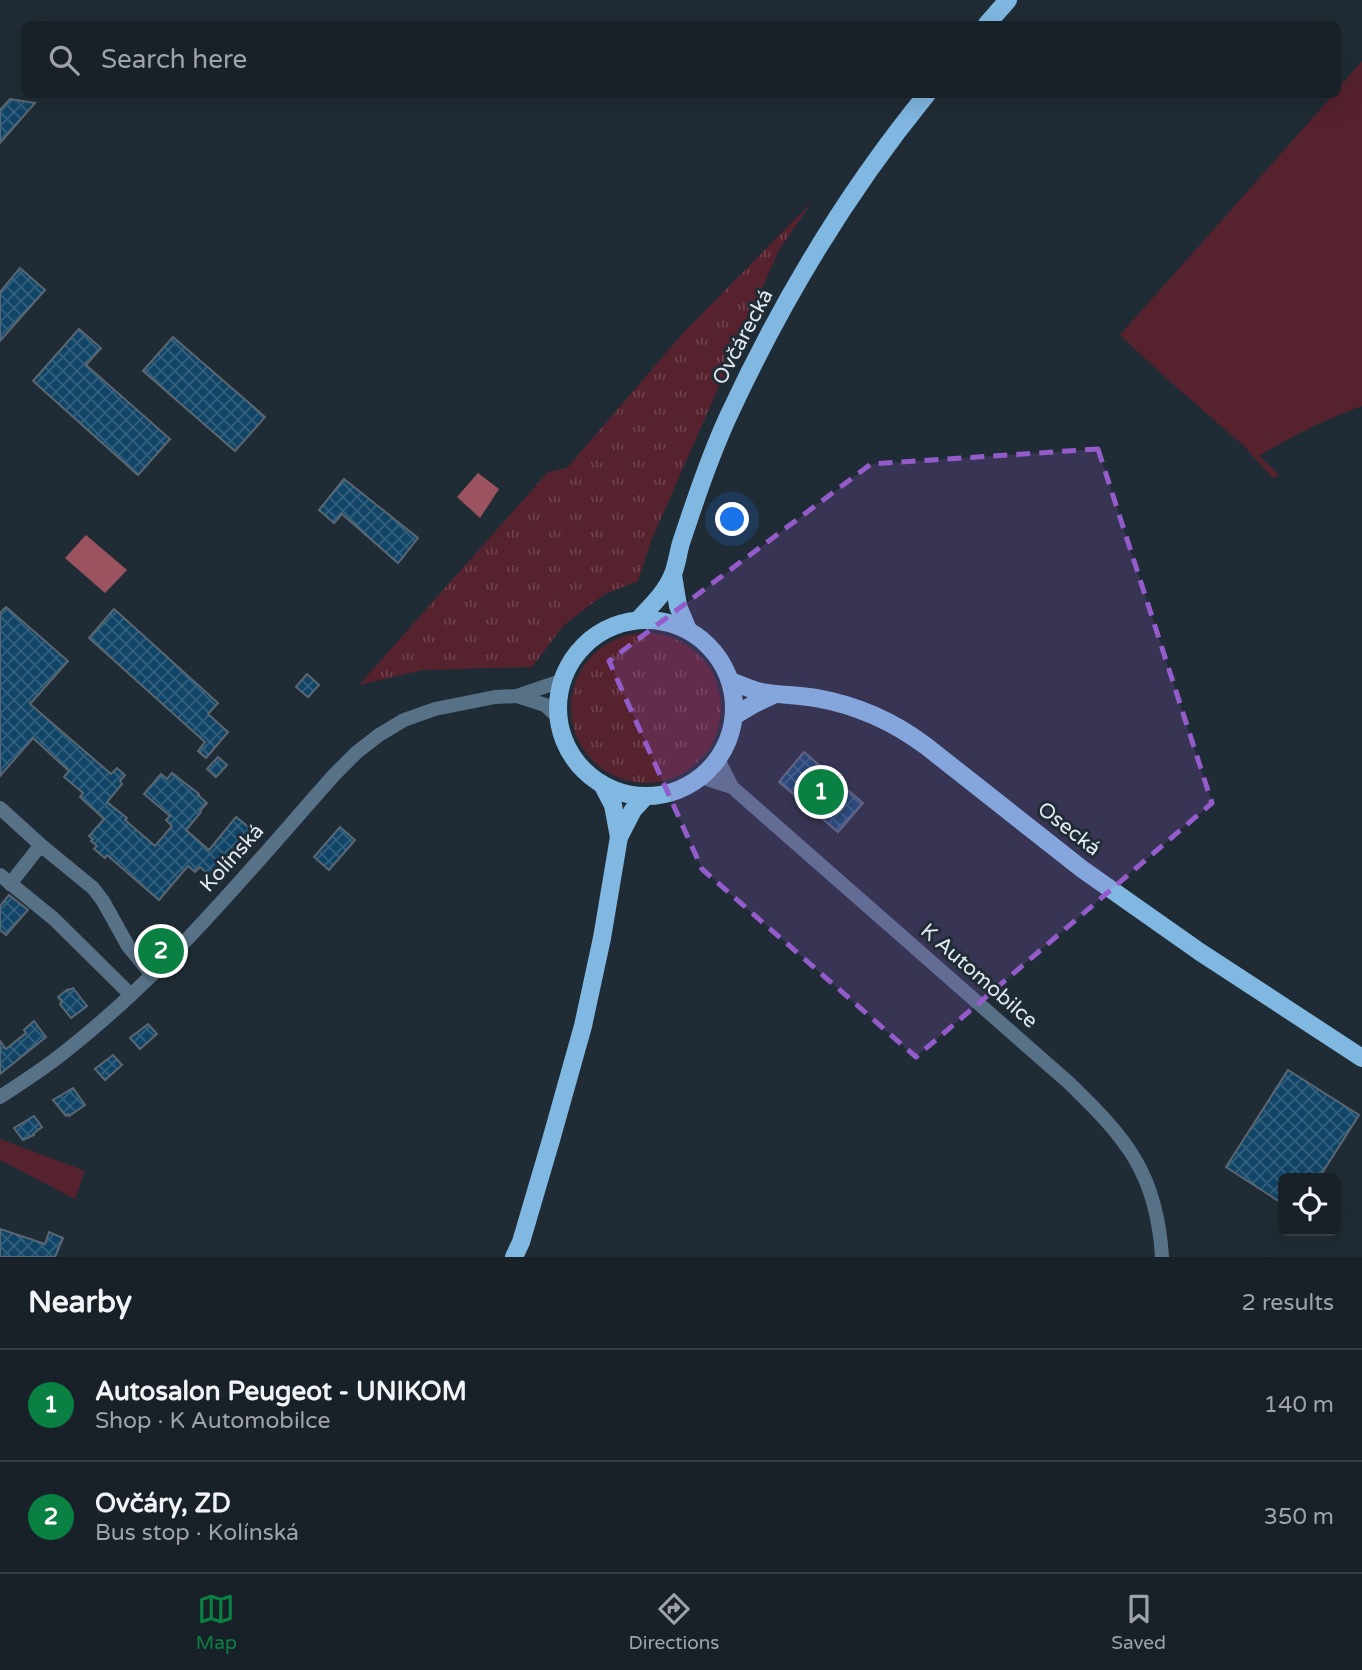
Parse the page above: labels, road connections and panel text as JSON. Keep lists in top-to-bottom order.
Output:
{
  "streets": {
    "main road": ["Ovčárecká", "Osecká"],
    "street": ["Kolínská", "K Automobilce"]
  },
  "crossings": [
    ["Ovčárecká", "Osecká"],
    ["Ovčárecká", "Kolínská"],
    ["Ovčárecká", "K Automobilce"],
    ["Osecká", "Kolínská"],
    ["Osecká", "K Automobilce"],
    ["Kolínská", "K Automobilce"]
  ],
  "page": {
    "search": "Search here",
    "pins": ["1", "2"],
    "heading": ["Nearby", "2 results"],
    "list": [
      {
        "mark": "1",
        "name": "Autosalon Peugeot - UNIKOM",
        "note": "Shop · K Automobilce",
        "value": "140 m"
      },
      {
        "mark": "2",
        "name": "Ovčáry, ZD",
        "note": "Bus stop · Kolínská",
        "value": "350 m"
      }
    ],
    "nav": ["Map", "Directions", "Saved"]
  }
}
